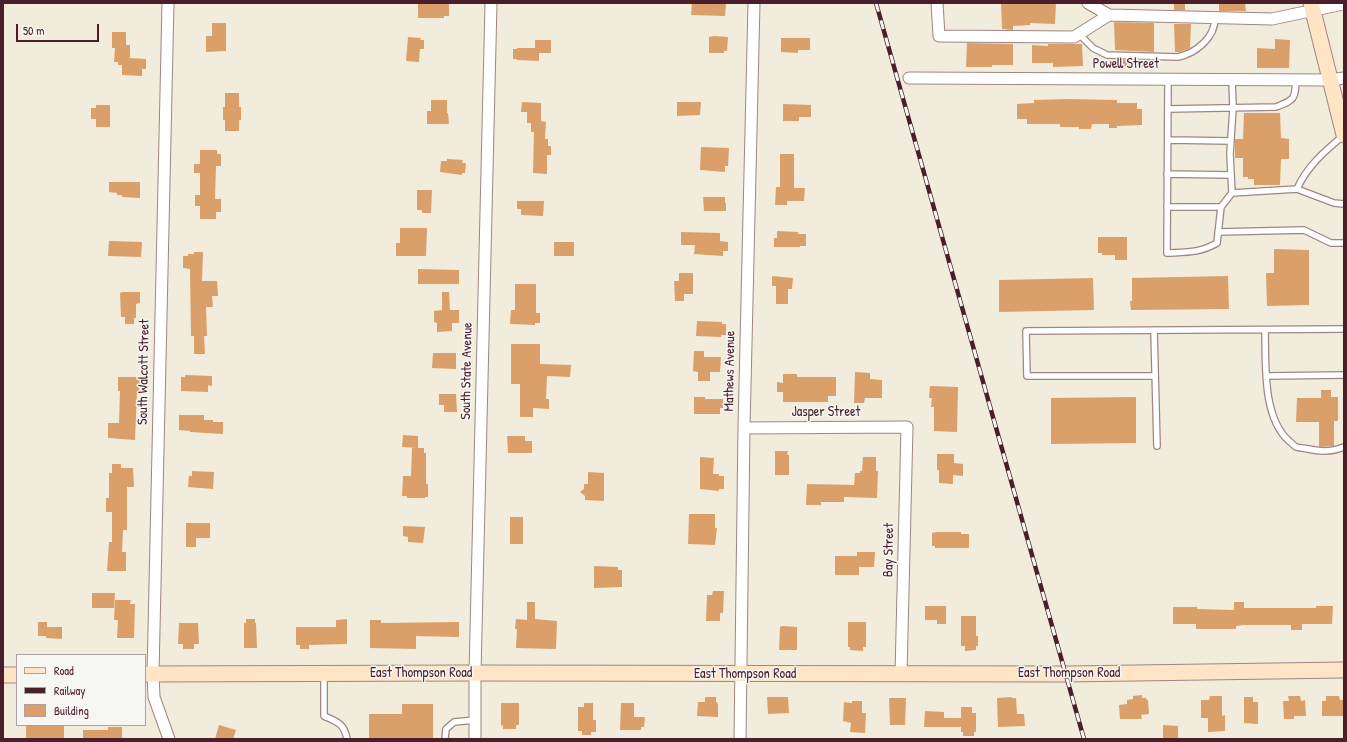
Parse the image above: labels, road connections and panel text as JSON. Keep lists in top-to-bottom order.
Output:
{
  "streets": {
    "main road": ["East Thompson Road"],
    "street": [
      "Powell Street",
      "South State Avenue",
      "Mathews Avenue",
      "South Walcott Street",
      "Jasper Street",
      "Bay Street"
    ]
  },
  "crossings": [
    ["South State Avenue", "East Thompson Road"],
    ["Mathews Avenue", "Jasper Street"],
    ["Mathews Avenue", "East Thompson Road"],
    ["South Walcott Street", "East Thompson Road"],
    ["Jasper Street", "Bay Street"],
    ["Bay Street", "East Thompson Road"]
  ],
  "legend": ["Road", "Railway", "Building"],
  "scale_bar": "50 m"
}
